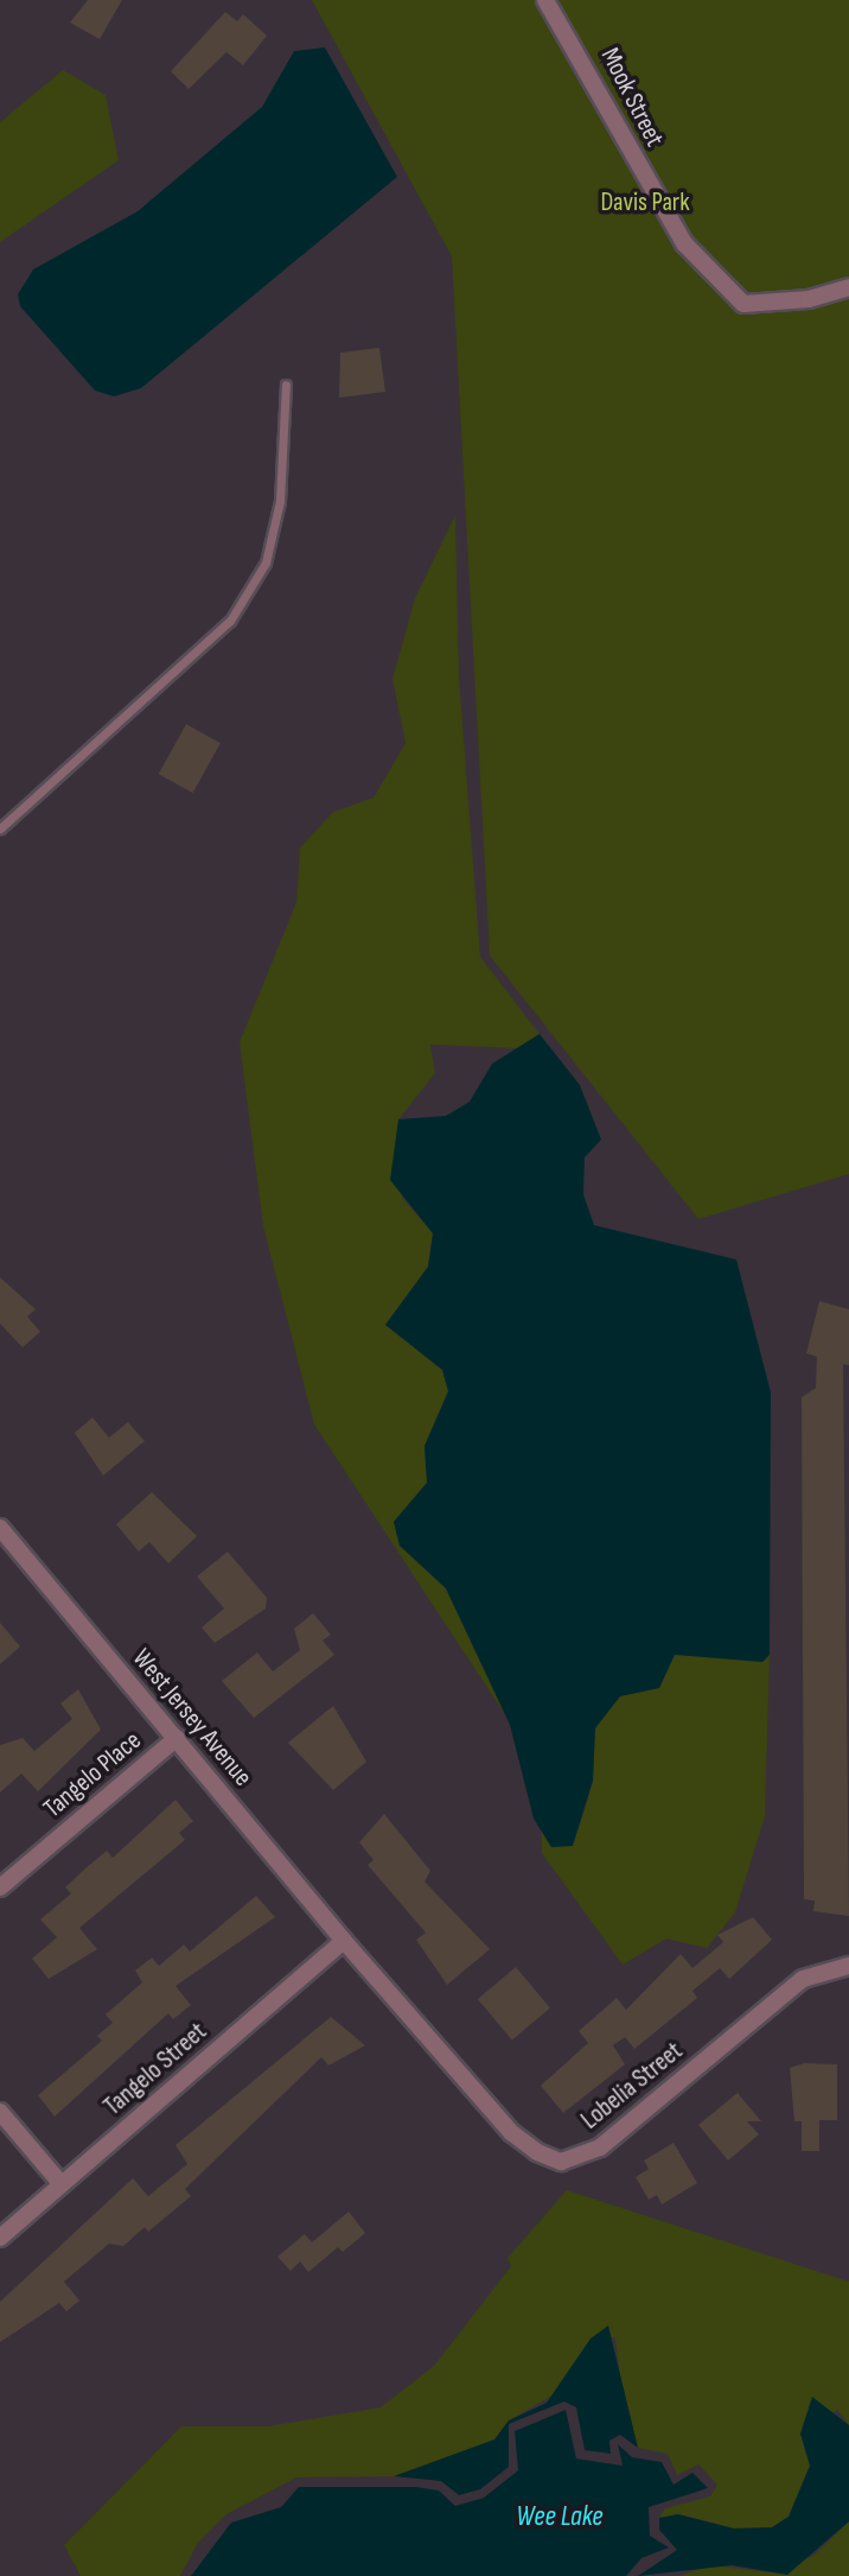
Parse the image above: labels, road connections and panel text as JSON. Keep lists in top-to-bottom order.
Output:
{
  "streets": {
    "street": [
      "Mook Street",
      "West Jersey Avenue",
      "Tangelo Place",
      "Tangelo Street",
      "Lobelia Street"
    ]
  },
  "crossings": [
    ["West Jersey Avenue", "Tangelo Place"],
    ["West Jersey Avenue", "Tangelo Street"],
    ["West Jersey Avenue", "Lobelia Street"],
    ["Tangelo Street", "Lobelia Street"]
  ],
  "water": ["Wee Lake"],
  "parks": ["Davis Park"]
}
